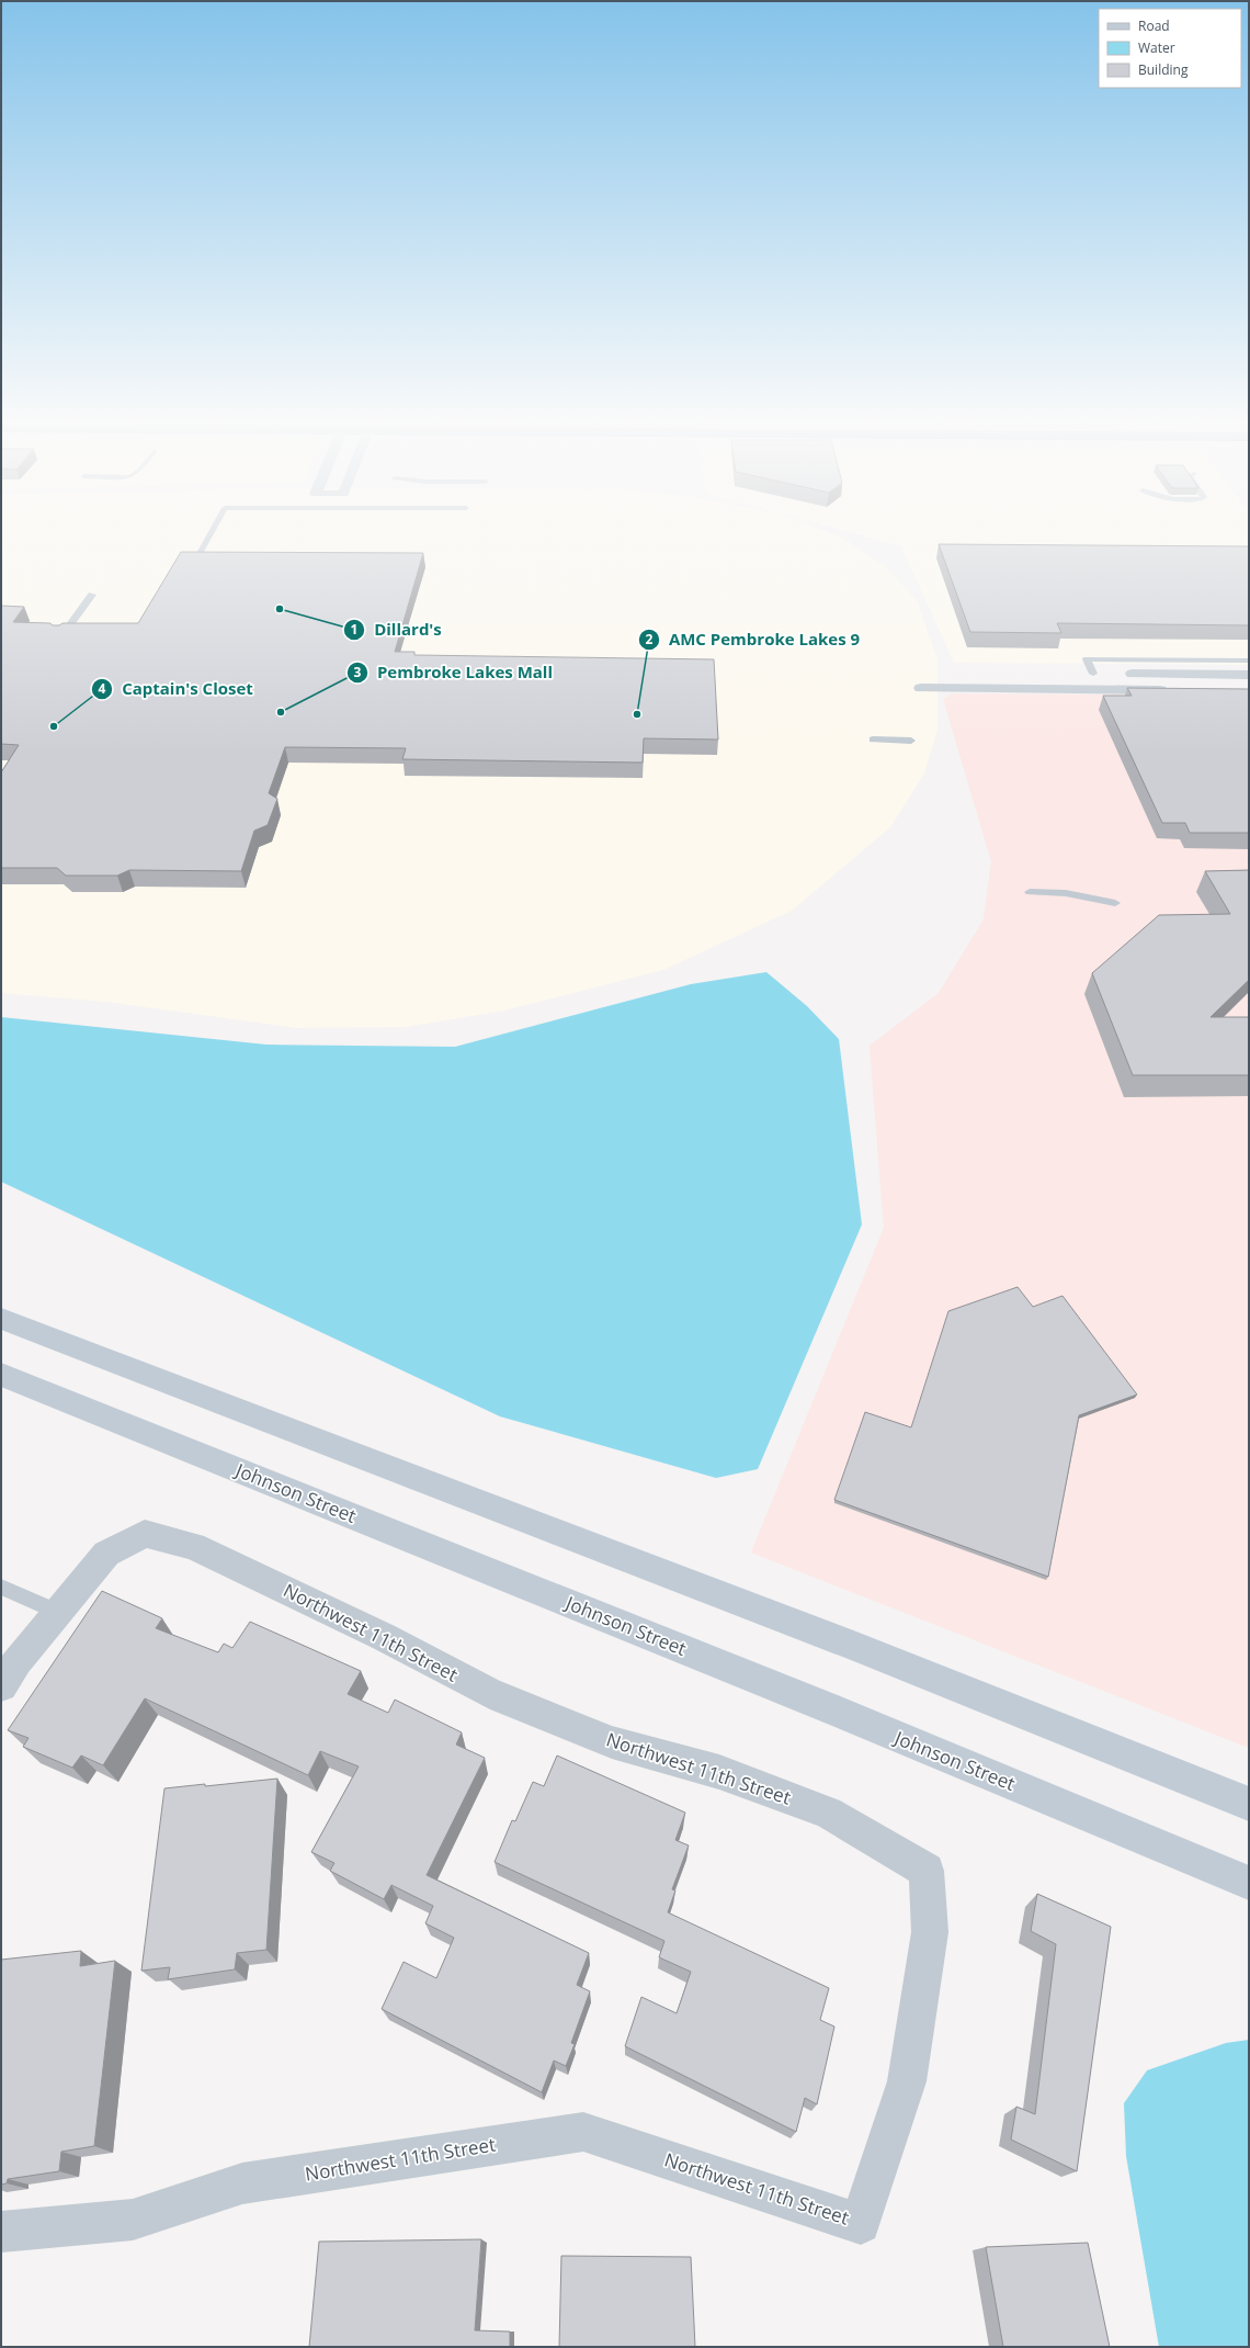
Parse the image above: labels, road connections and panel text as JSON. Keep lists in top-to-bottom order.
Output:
{
  "streets": {
    "street": ["Johnson Street", "Northwest 11th Street"]
  },
  "places": [
    "Dillard's",
    "Pembroke Lakes Mall",
    "AMC Pembroke Lakes 9",
    "Captain's Closet"
  ],
  "legend": ["Road", "Water", "Building"]
}
